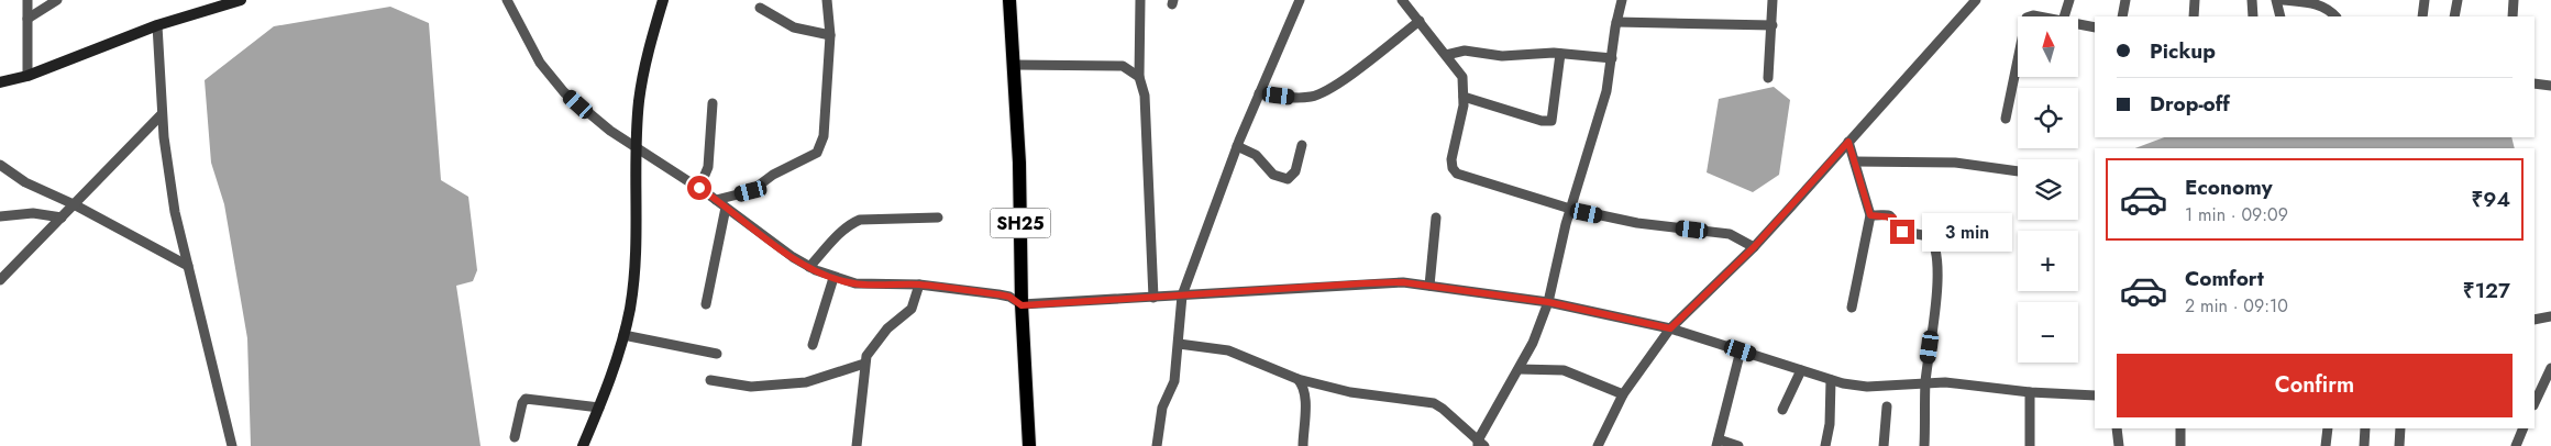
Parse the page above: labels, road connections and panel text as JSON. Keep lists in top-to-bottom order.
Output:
{
  "streets": {
    "main road": ["SH25"]
  },
  "north": "top",
  "page": {
    "map_buttons": ["+", "−"],
    "banner": ["Pickup", "Drop-off"],
    "list": [
      {
        "name": "Economy",
        "note": "1 min · 09:09",
        "value": "₹94"
      },
      {
        "name": "Comfort",
        "note": "2 min · 09:10",
        "value": "₹127"
      }
    ],
    "bubble": "3 min",
    "buttons": "Confirm"
  }
}
